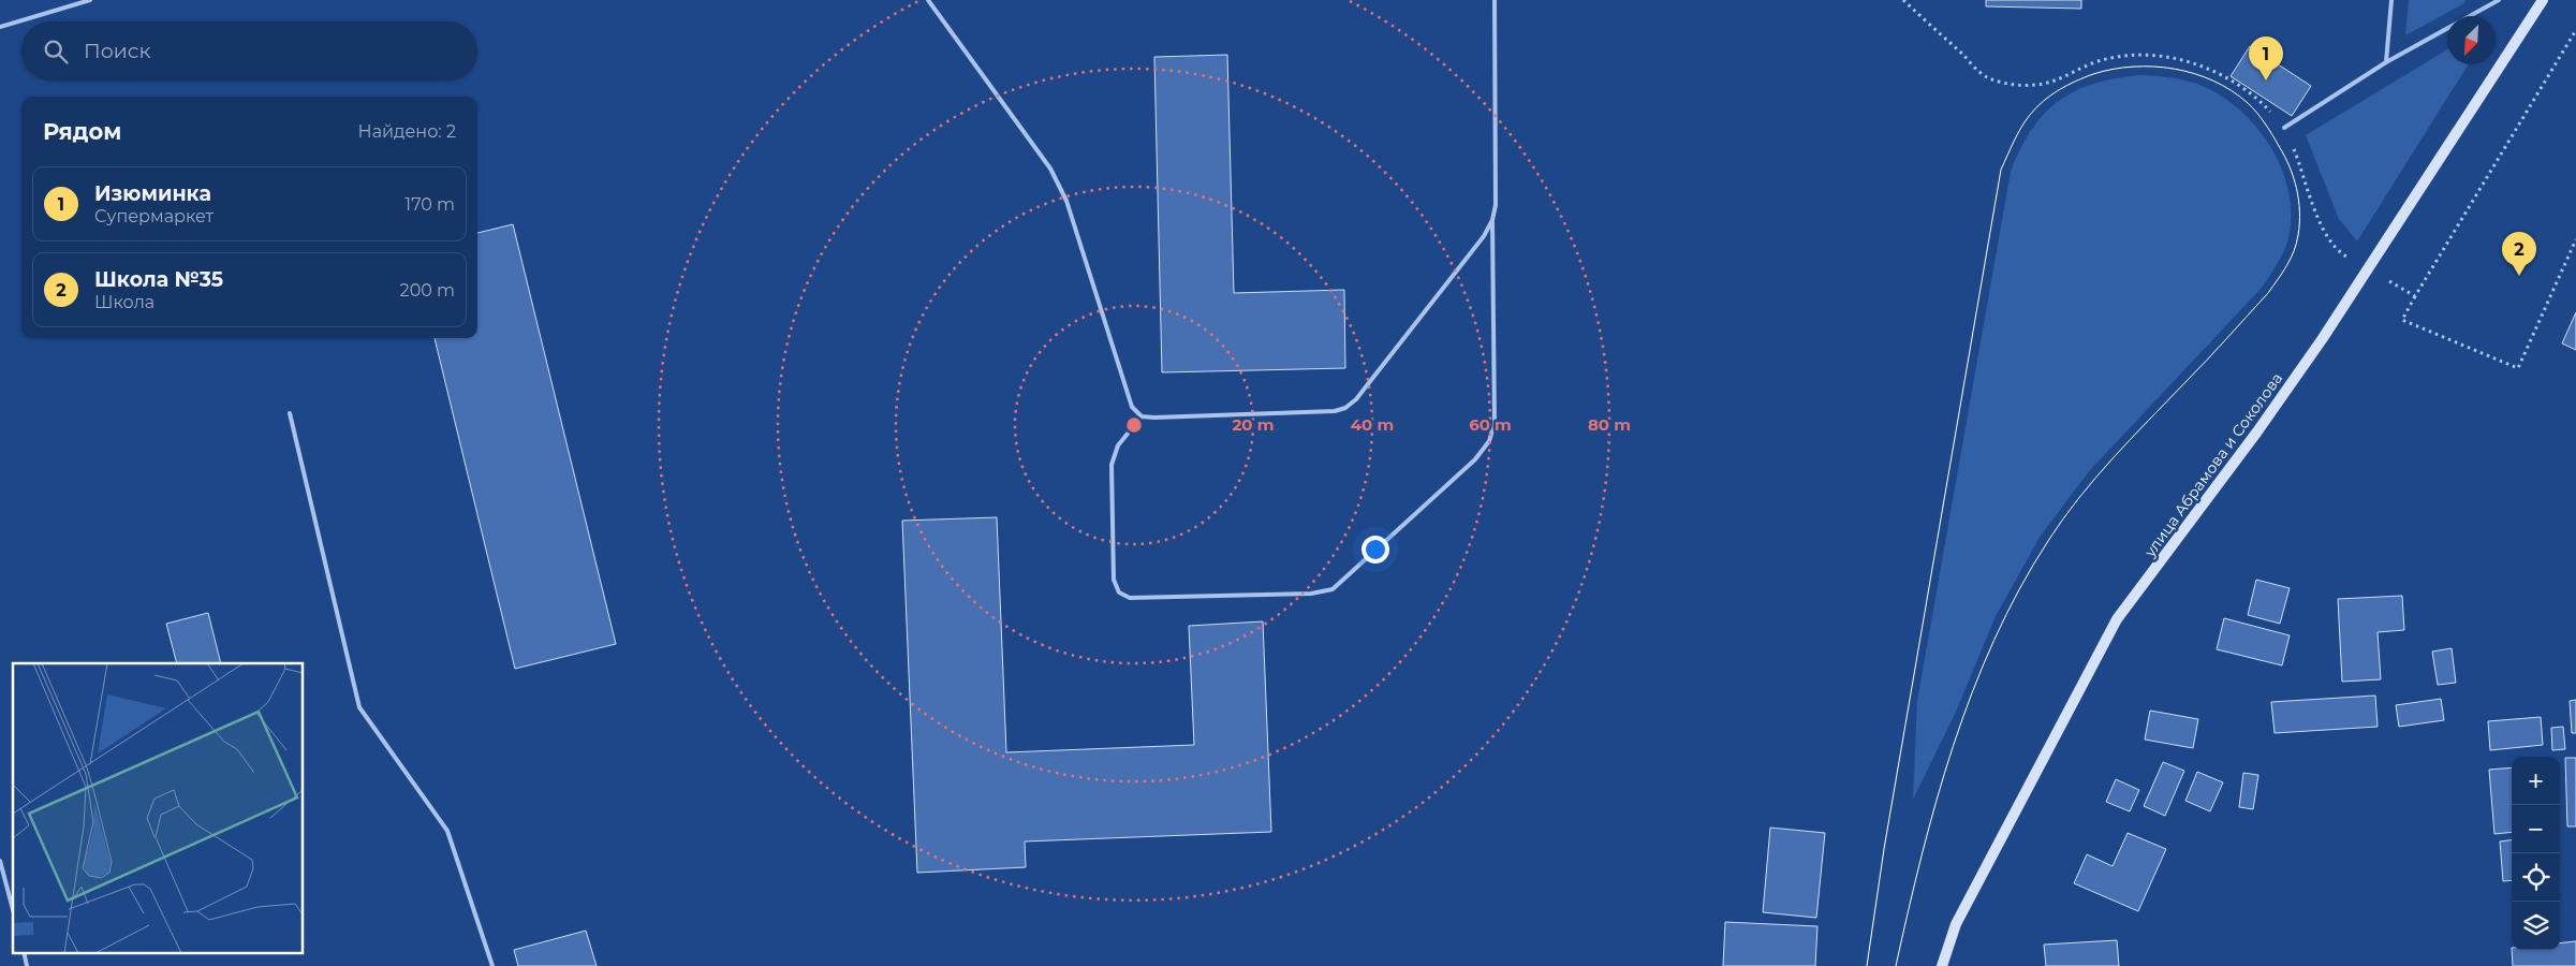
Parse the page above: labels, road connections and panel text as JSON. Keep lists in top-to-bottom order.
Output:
{
  "streets": {
    "street": ["улица Абрамова и Соколова"]
  },
  "north": "bottom left",
  "page": {
    "search": "Поиск",
    "pins": ["1", "2"],
    "heading": ["Рядом", "Найдено: 2"],
    "list": [
      {
        "mark": "1",
        "name": "Изюминка",
        "note": "Супермаркет",
        "value": "170 m"
      },
      {
        "mark": "2",
        "name": "Школа №35",
        "note": "Школа",
        "value": "200 m"
      }
    ],
    "map_buttons": ["+", "−"]
  },
  "rings": [
    "20 m",
    "40 m",
    "60 m",
    "80 m"
  ]
}
